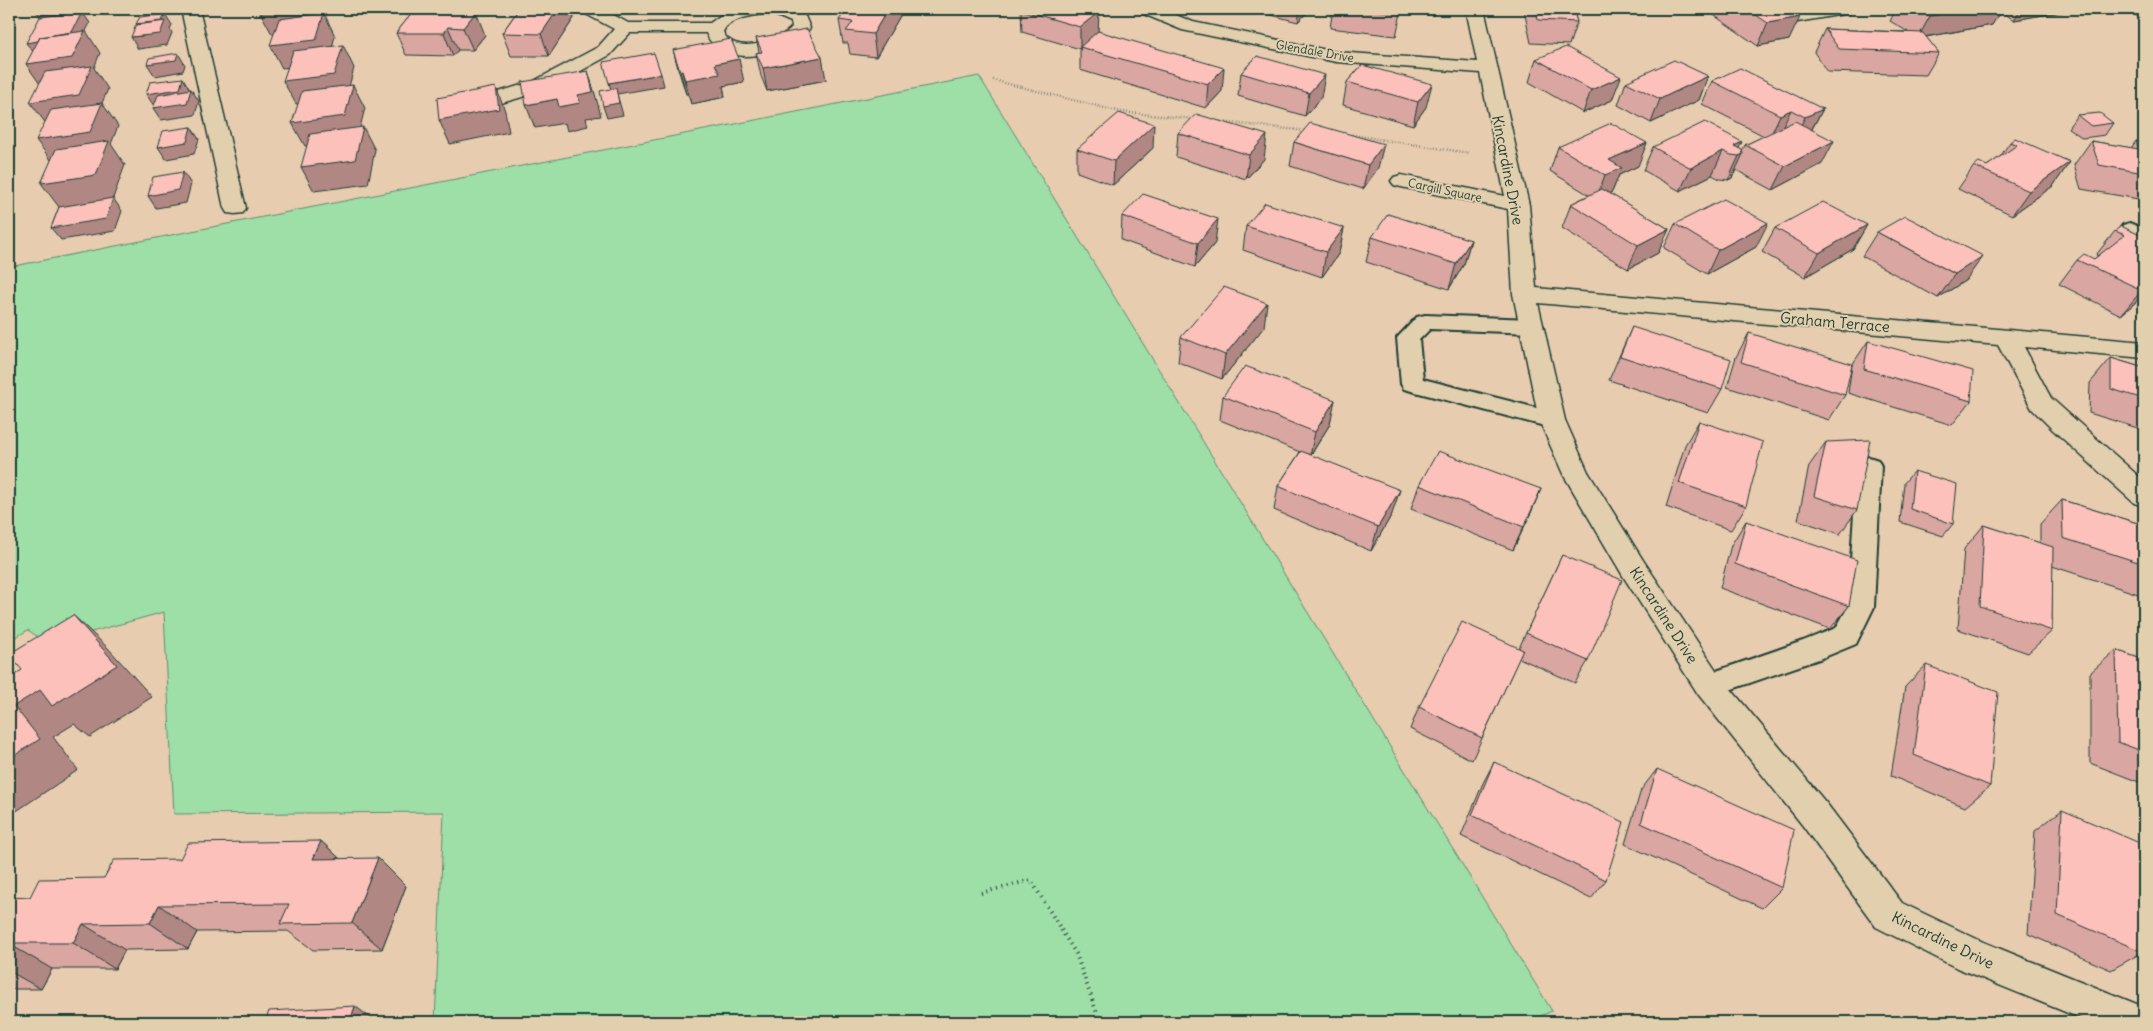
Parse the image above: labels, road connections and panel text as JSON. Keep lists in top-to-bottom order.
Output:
{
  "streets": {
    "street": [
      "Glendale Drive",
      "Kincardine Drive",
      "Cargill Square",
      "Graham Terrace"
    ]
  },
  "crossings": [
    ["Glendale Drive", "Kincardine Drive"],
    ["Kincardine Drive", "Cargill Square"],
    ["Kincardine Drive", "Graham Terrace"]
  ]
}
